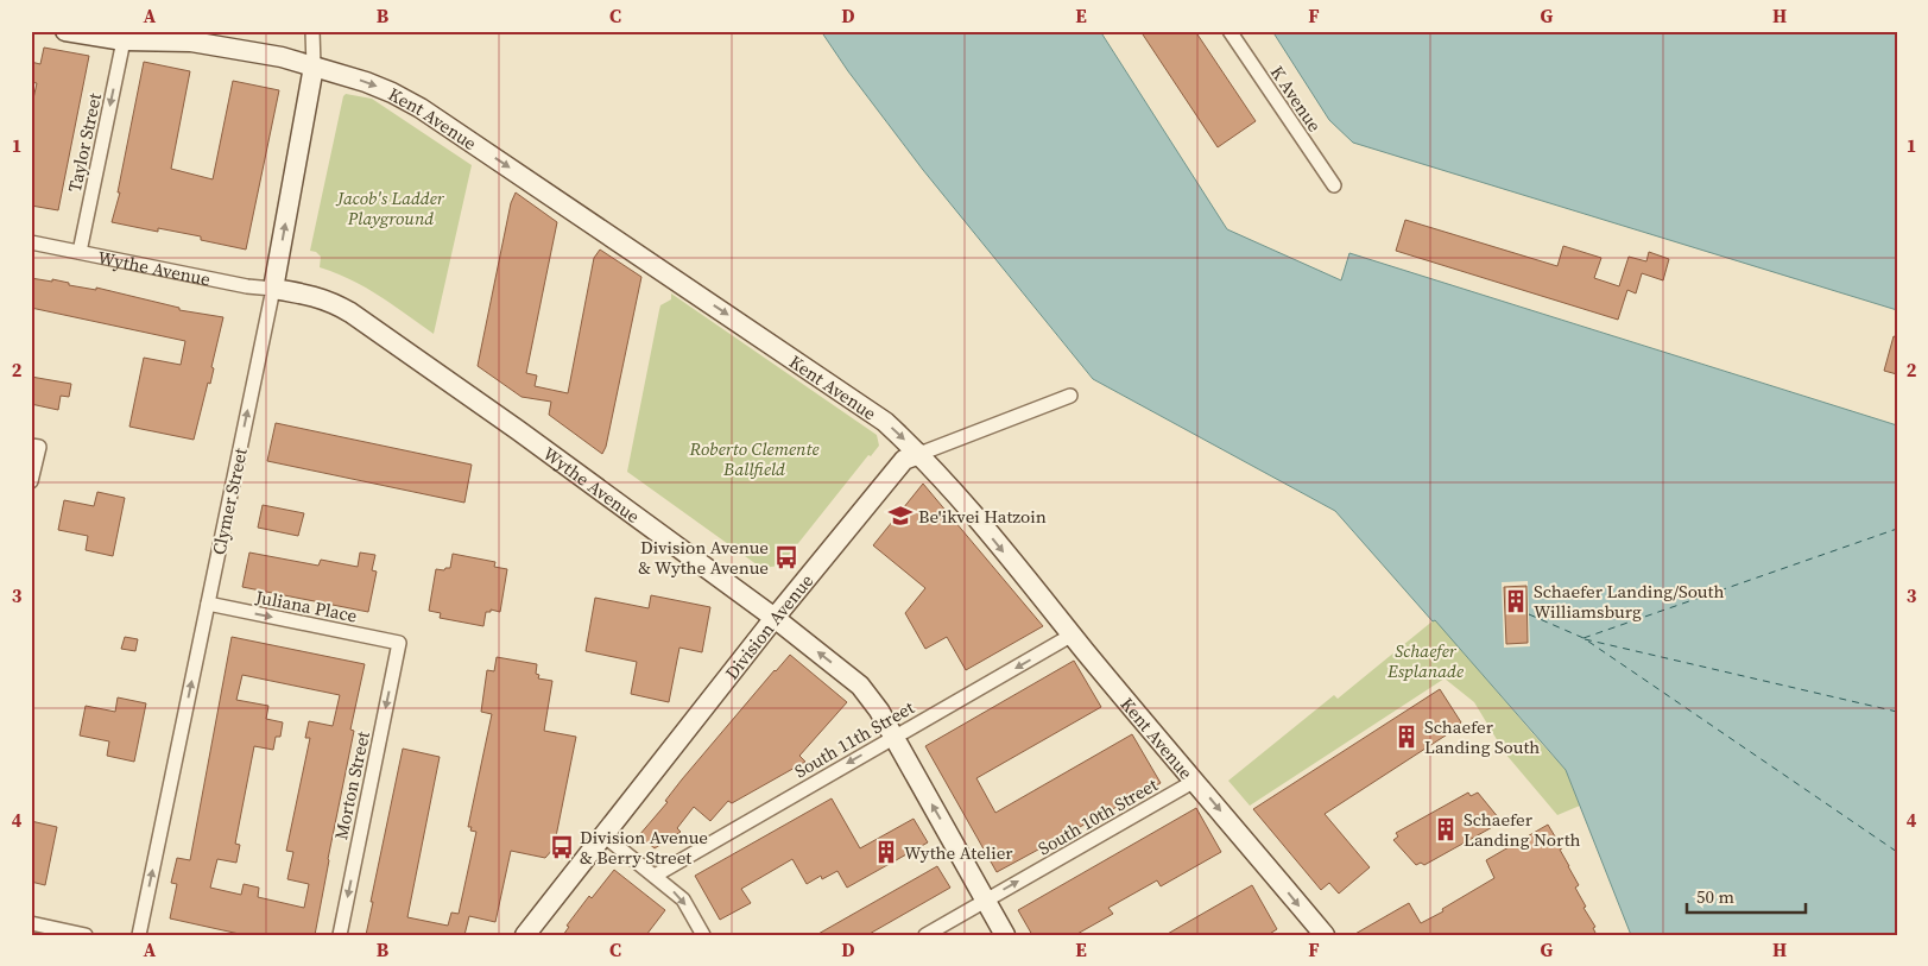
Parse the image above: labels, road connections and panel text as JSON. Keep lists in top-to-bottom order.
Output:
{
  "streets": {
    "main road": [
      "Kent Avenue",
      "Wythe Avenue",
      "Clymer Street",
      "Division Avenue"
    ],
    "street": [
      "K Avenue",
      "Taylor Street",
      "Juliana Place",
      "South 11th Street",
      "Morton Street",
      "South 10th Street"
    ]
  },
  "crossings": [
    ["Kent Avenue", "Taylor Street"],
    ["Kent Avenue", "Clymer Street"],
    ["Kent Avenue", "Division Avenue"],
    ["Kent Avenue", "South 11th Street"],
    ["Kent Avenue", "South 10th Street"],
    ["Taylor Street", "Wythe Avenue"],
    ["Wythe Avenue", "Clymer Street"],
    ["Wythe Avenue", "Division Avenue"],
    ["Wythe Avenue", "South 11th Street"],
    ["Wythe Avenue", "South 10th Street"],
    ["Clymer Street", "Juliana Place"],
    ["Juliana Place", "Morton Street"]
  ],
  "one_way": [
    "Kent Avenue",
    "Taylor Street",
    "Clymer Street",
    "Juliana Place",
    "South 11th Street",
    "Morton Street",
    "South 10th Street"
  ],
  "parks": ["Jacob's Ladder Playground", "Roberto Clemente Ballfield", "Schaefer Esplanade"],
  "places": {
    "school or university": ["Be'ikvei Hatzoin"],
    "bus stop": ["Division Avenue & Wythe Avenue", "Division Avenue & Berry Street"],
    "building": [
      "Schaefer Landing/South Williamsburg",
      "Schaefer Landing South",
      "Schaefer Landing North",
      "Wythe Atelier"
    ]
  },
  "scale_bar": "50 m",
  "grid": {
    "columns": [
      "A",
      "B",
      "C",
      "D",
      "E",
      "F",
      "G",
      "H"
    ],
    "rows": [
      "1",
      "2",
      "3",
      "4"
    ]
  }
}
